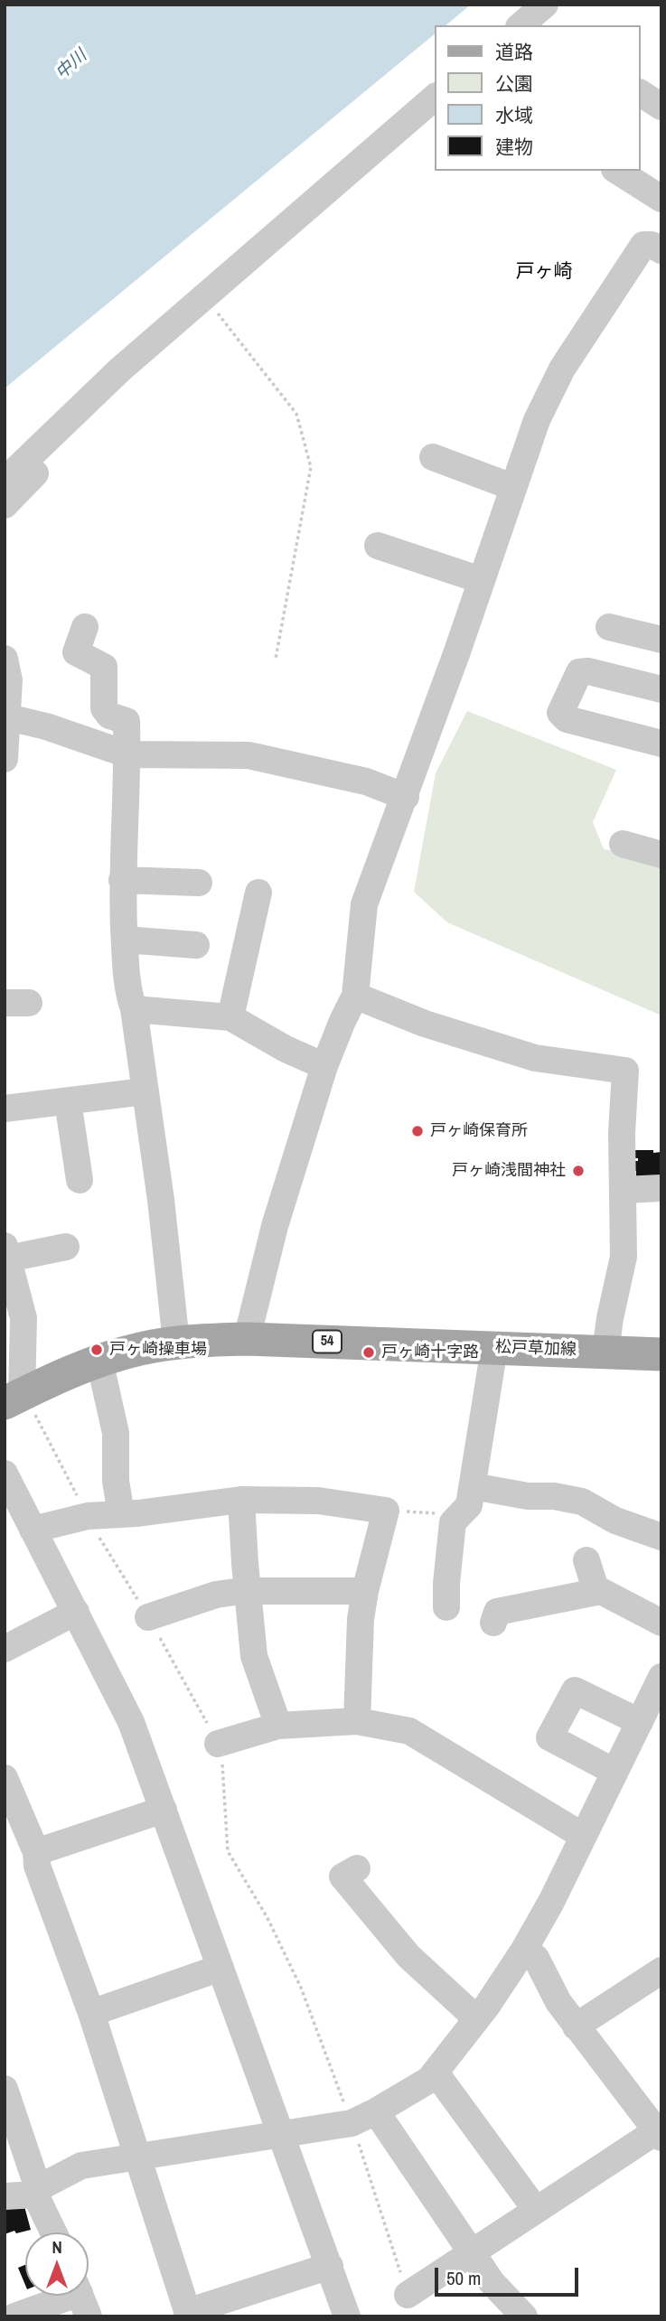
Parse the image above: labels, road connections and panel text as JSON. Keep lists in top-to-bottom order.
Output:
{
  "streets": {
    "main road": ["54", "松戸草加線"]
  },
  "districts": ["戸ヶ崎"],
  "water": ["中川"],
  "places": [
    "戸ヶ崎保育所",
    "戸ヶ崎浅間神社",
    "戸ヶ崎操車場",
    "戸ヶ崎十字路"
  ],
  "legend": [
    "道路",
    "公園",
    "水域",
    "建物"
  ],
  "scale_bar": "50 m",
  "north": "top"
}
